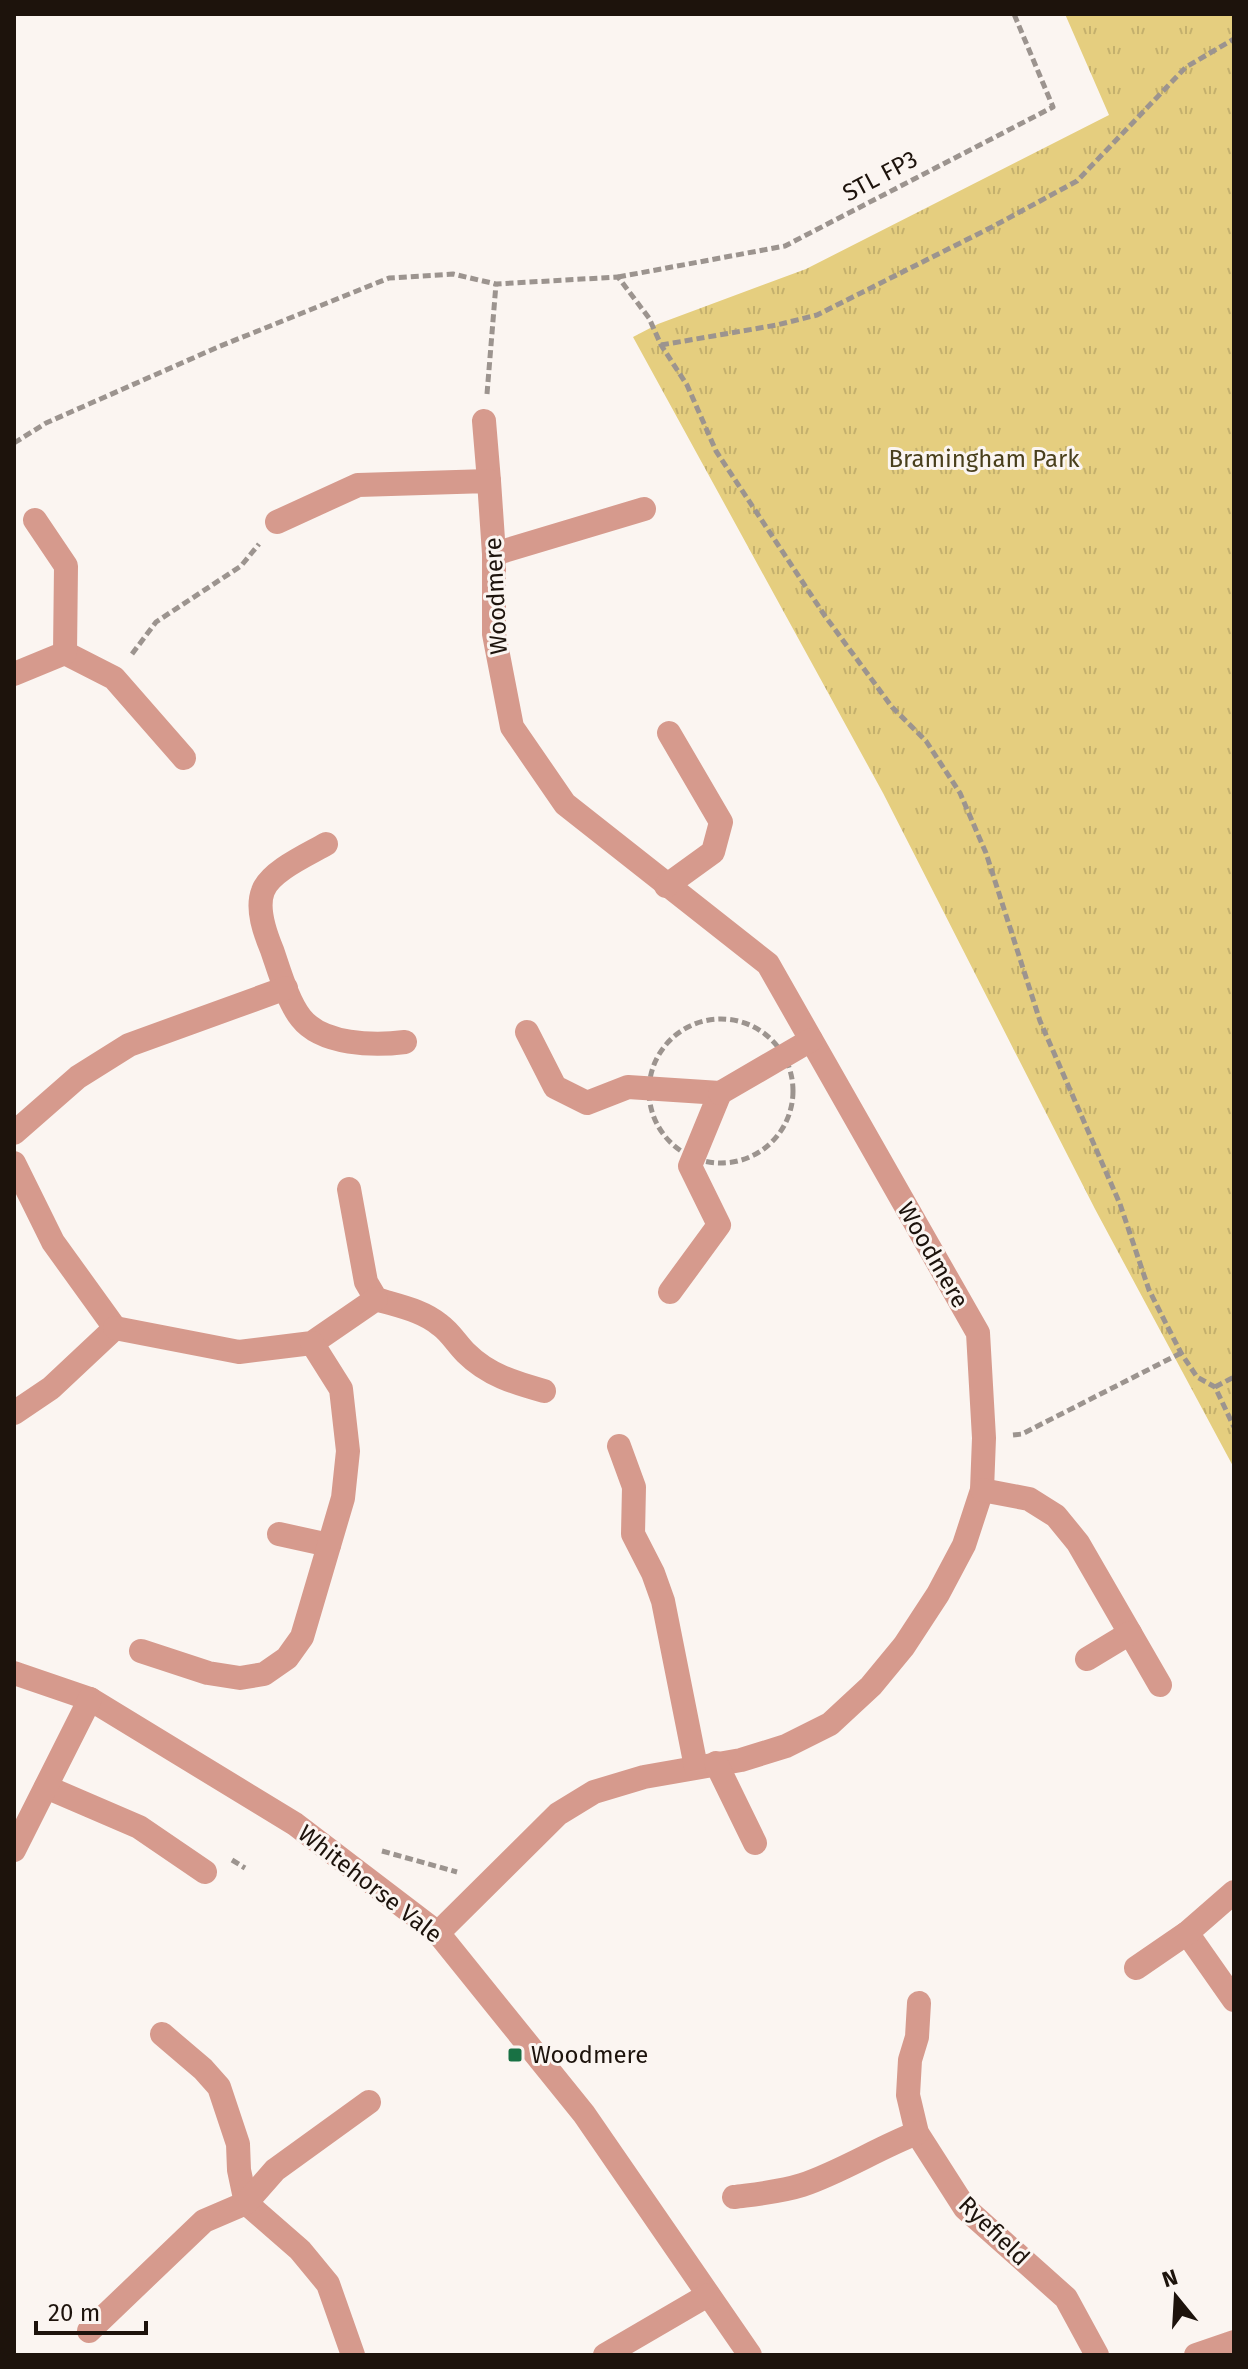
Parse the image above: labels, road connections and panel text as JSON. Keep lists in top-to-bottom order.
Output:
{
  "streets": {
    "street": ["Woodmere", "Whitehorse Vale", "Ryefield"],
    "path": ["STL FP3"]
  },
  "crossings": [
    ["Woodmere", "Whitehorse Vale"]
  ],
  "parks": ["Bramingham Park"],
  "places": {
    "transit": ["Woodmere"]
  },
  "scale_bar": "20 m",
  "north": "top"
}
